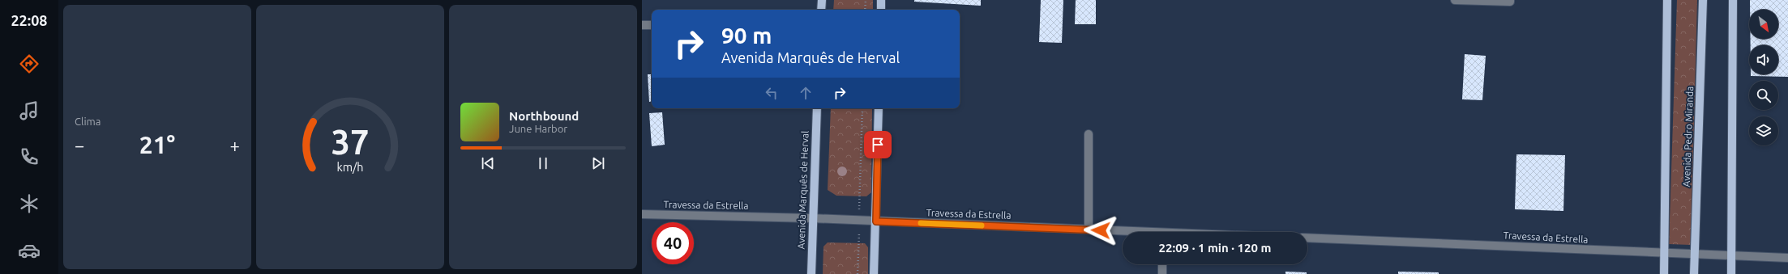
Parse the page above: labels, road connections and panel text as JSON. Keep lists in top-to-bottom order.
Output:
{
  "streets": {
    "main road": ["Avenida Pedro Miranda", "Avenida Marquês de Herval"],
    "street": ["Travessa da Estrella"]
  },
  "crossings": [
    ["Avenida Pedro Miranda", "Travessa da Estrella"],
    ["Avenida Marquês de Herval", "Travessa da Estrella"]
  ],
  "north": "bottom right",
  "page": {
    "tabs": "22:08",
    "tile": "Clima",
    "turn": ["90 m", "Avenida Marquês de Herval"],
    "song": ["Northbound", "June Harbor"],
    "heat": ["−", "21°", "+"],
    "limit": "40",
    "trip": "22:09 · 1 min · 120 m",
    "gauge": ["37", "km/h"]
  }
}
